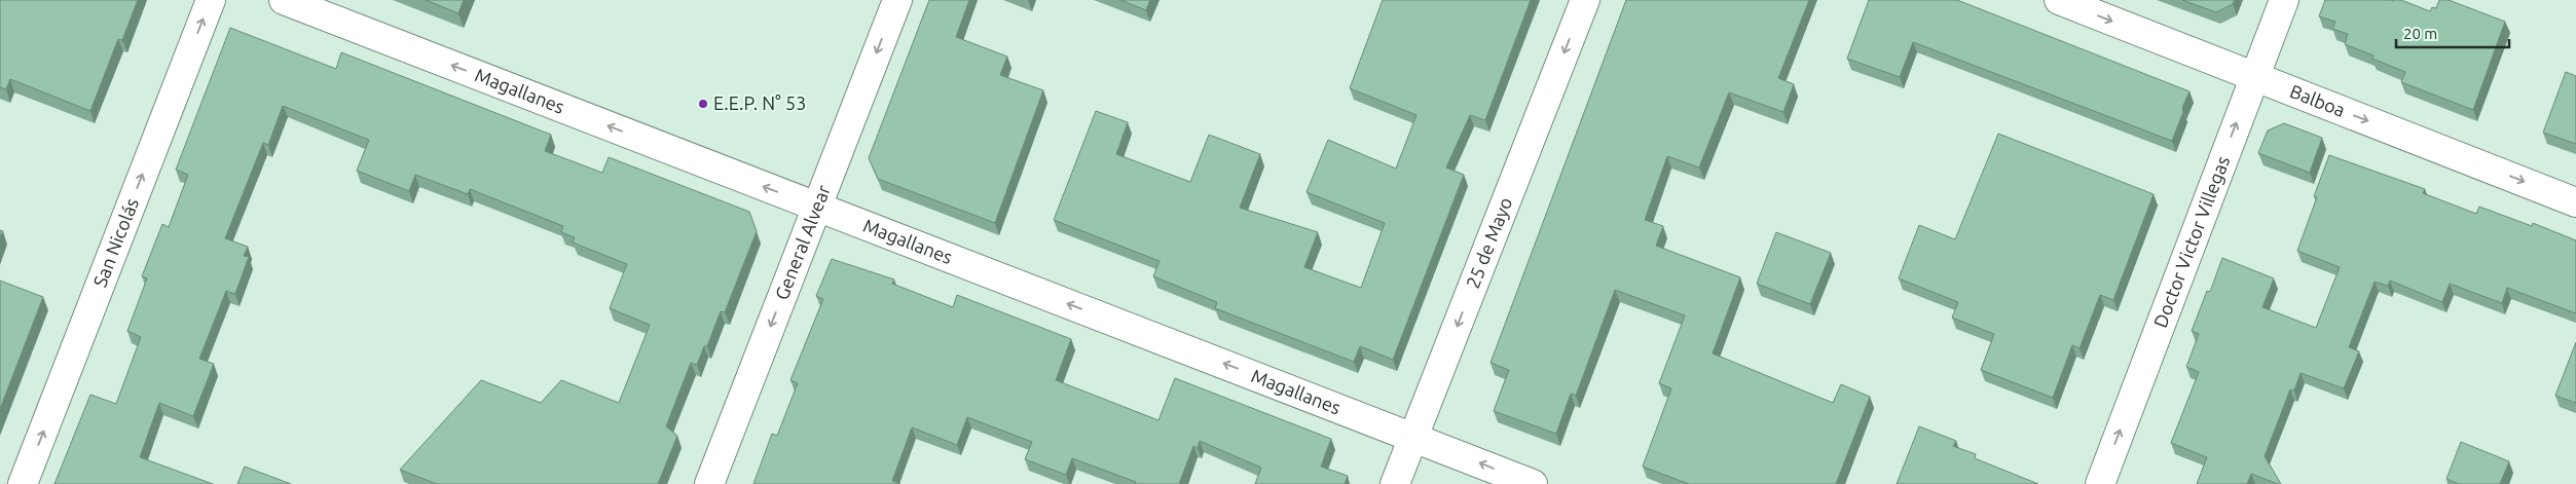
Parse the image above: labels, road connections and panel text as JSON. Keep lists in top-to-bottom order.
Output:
{
  "streets": {
    "street": [
      "Magallanes",
      "Balboa",
      "Doctor Victor Villegas",
      "San Nicolás",
      "General Alvear",
      "25 de Mayo"
    ]
  },
  "crossings": [
    ["Magallanes", "General Alvear"],
    ["Magallanes", "25 de Mayo"],
    ["Balboa", "Doctor Victor Villegas"]
  ],
  "one_way": [
    "Magallanes",
    "Balboa",
    "Doctor Victor Villegas",
    "San Nicolás",
    "General Alvear",
    "25 de Mayo"
  ],
  "places": ["E.E.P. N° 53"],
  "scale_bar": "20 m"
}
